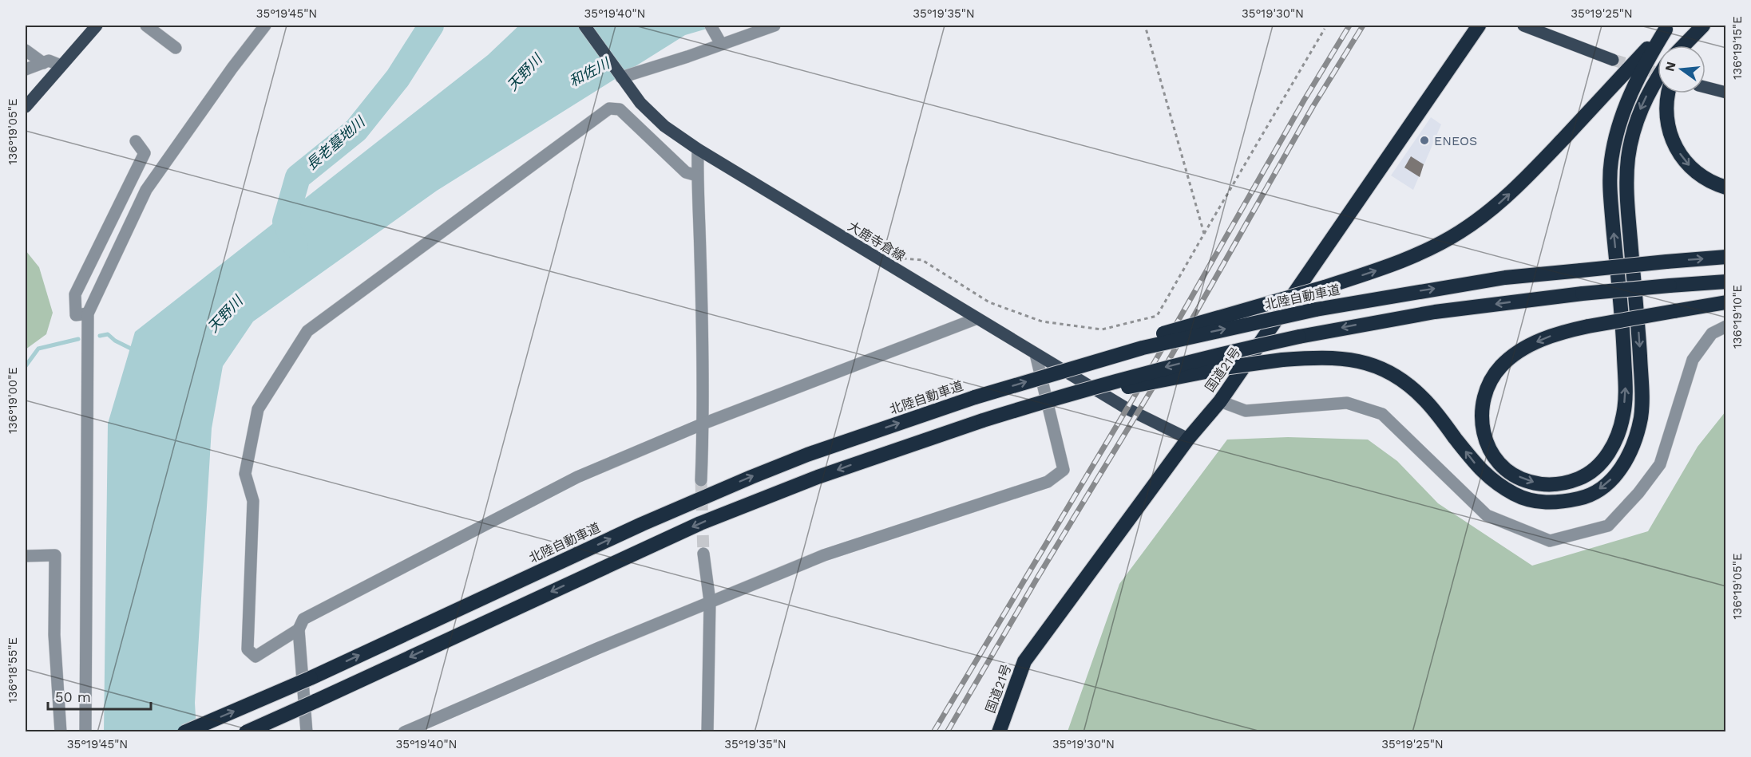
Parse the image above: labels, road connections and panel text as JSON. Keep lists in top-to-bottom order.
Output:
{
  "streets": {
    "highway": ["北陸自動車道", "国道21号"],
    "main road": ["大鹿寺倉線"]
  },
  "crossings": [
    ["大鹿寺倉線", "国道21号"]
  ],
  "water": ["天野川", "和佐川", "長老墓地川"],
  "places": ["ENEOS"],
  "scale_bar": "50 m",
  "north": "left",
  "coordinates": [
    "35°19'45\"N",
    "35°19'40\"N",
    "35°19'35\"N",
    "35°19'30\"N",
    "35°19'25\"N",
    "136°19'15\"E",
    "136°19'05\"E",
    "136°19'10\"E",
    "136°19'00\"E",
    "136°18'55\"E"
  ]
}
